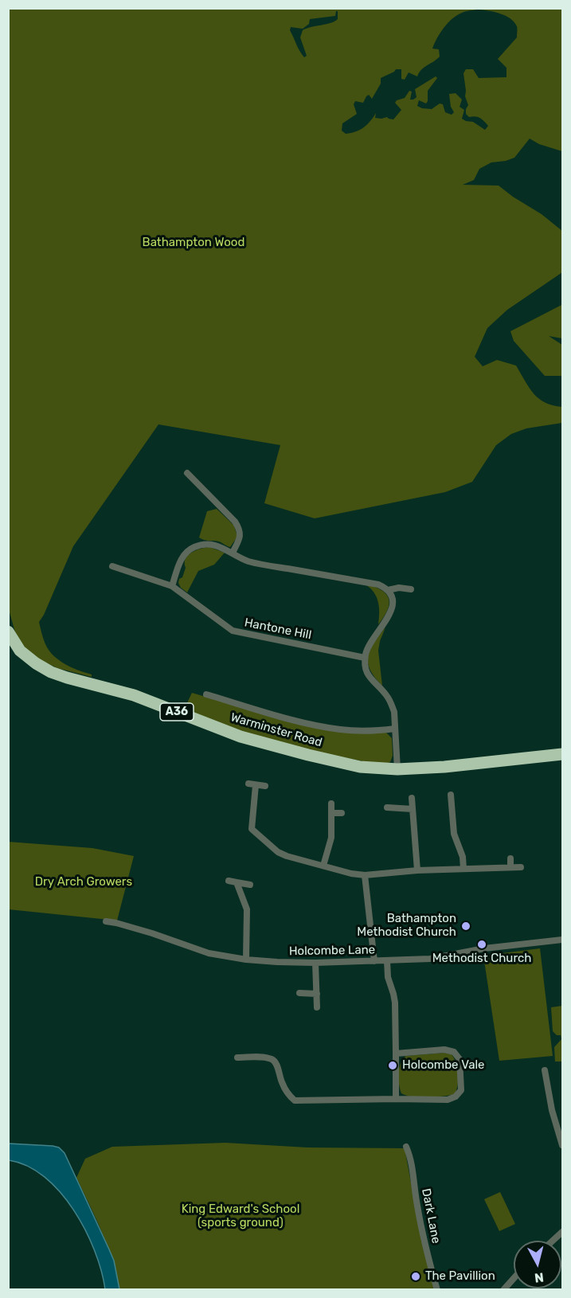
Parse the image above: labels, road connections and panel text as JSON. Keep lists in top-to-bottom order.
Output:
{
  "streets": {
    "highway": ["A36", "Warminster Road"],
    "street": ["Hantone Hill", "Holcombe Lane", "Dark Lane"]
  },
  "parks": ["Bathampton Wood", "Dry Arch Growers", "King Edward's School (sports ground)"],
  "places": [
    "Bathampton Methodist Church",
    "Methodist Church",
    "Holcombe Vale",
    "The Pavillion"
  ],
  "north": "bottom"
}
